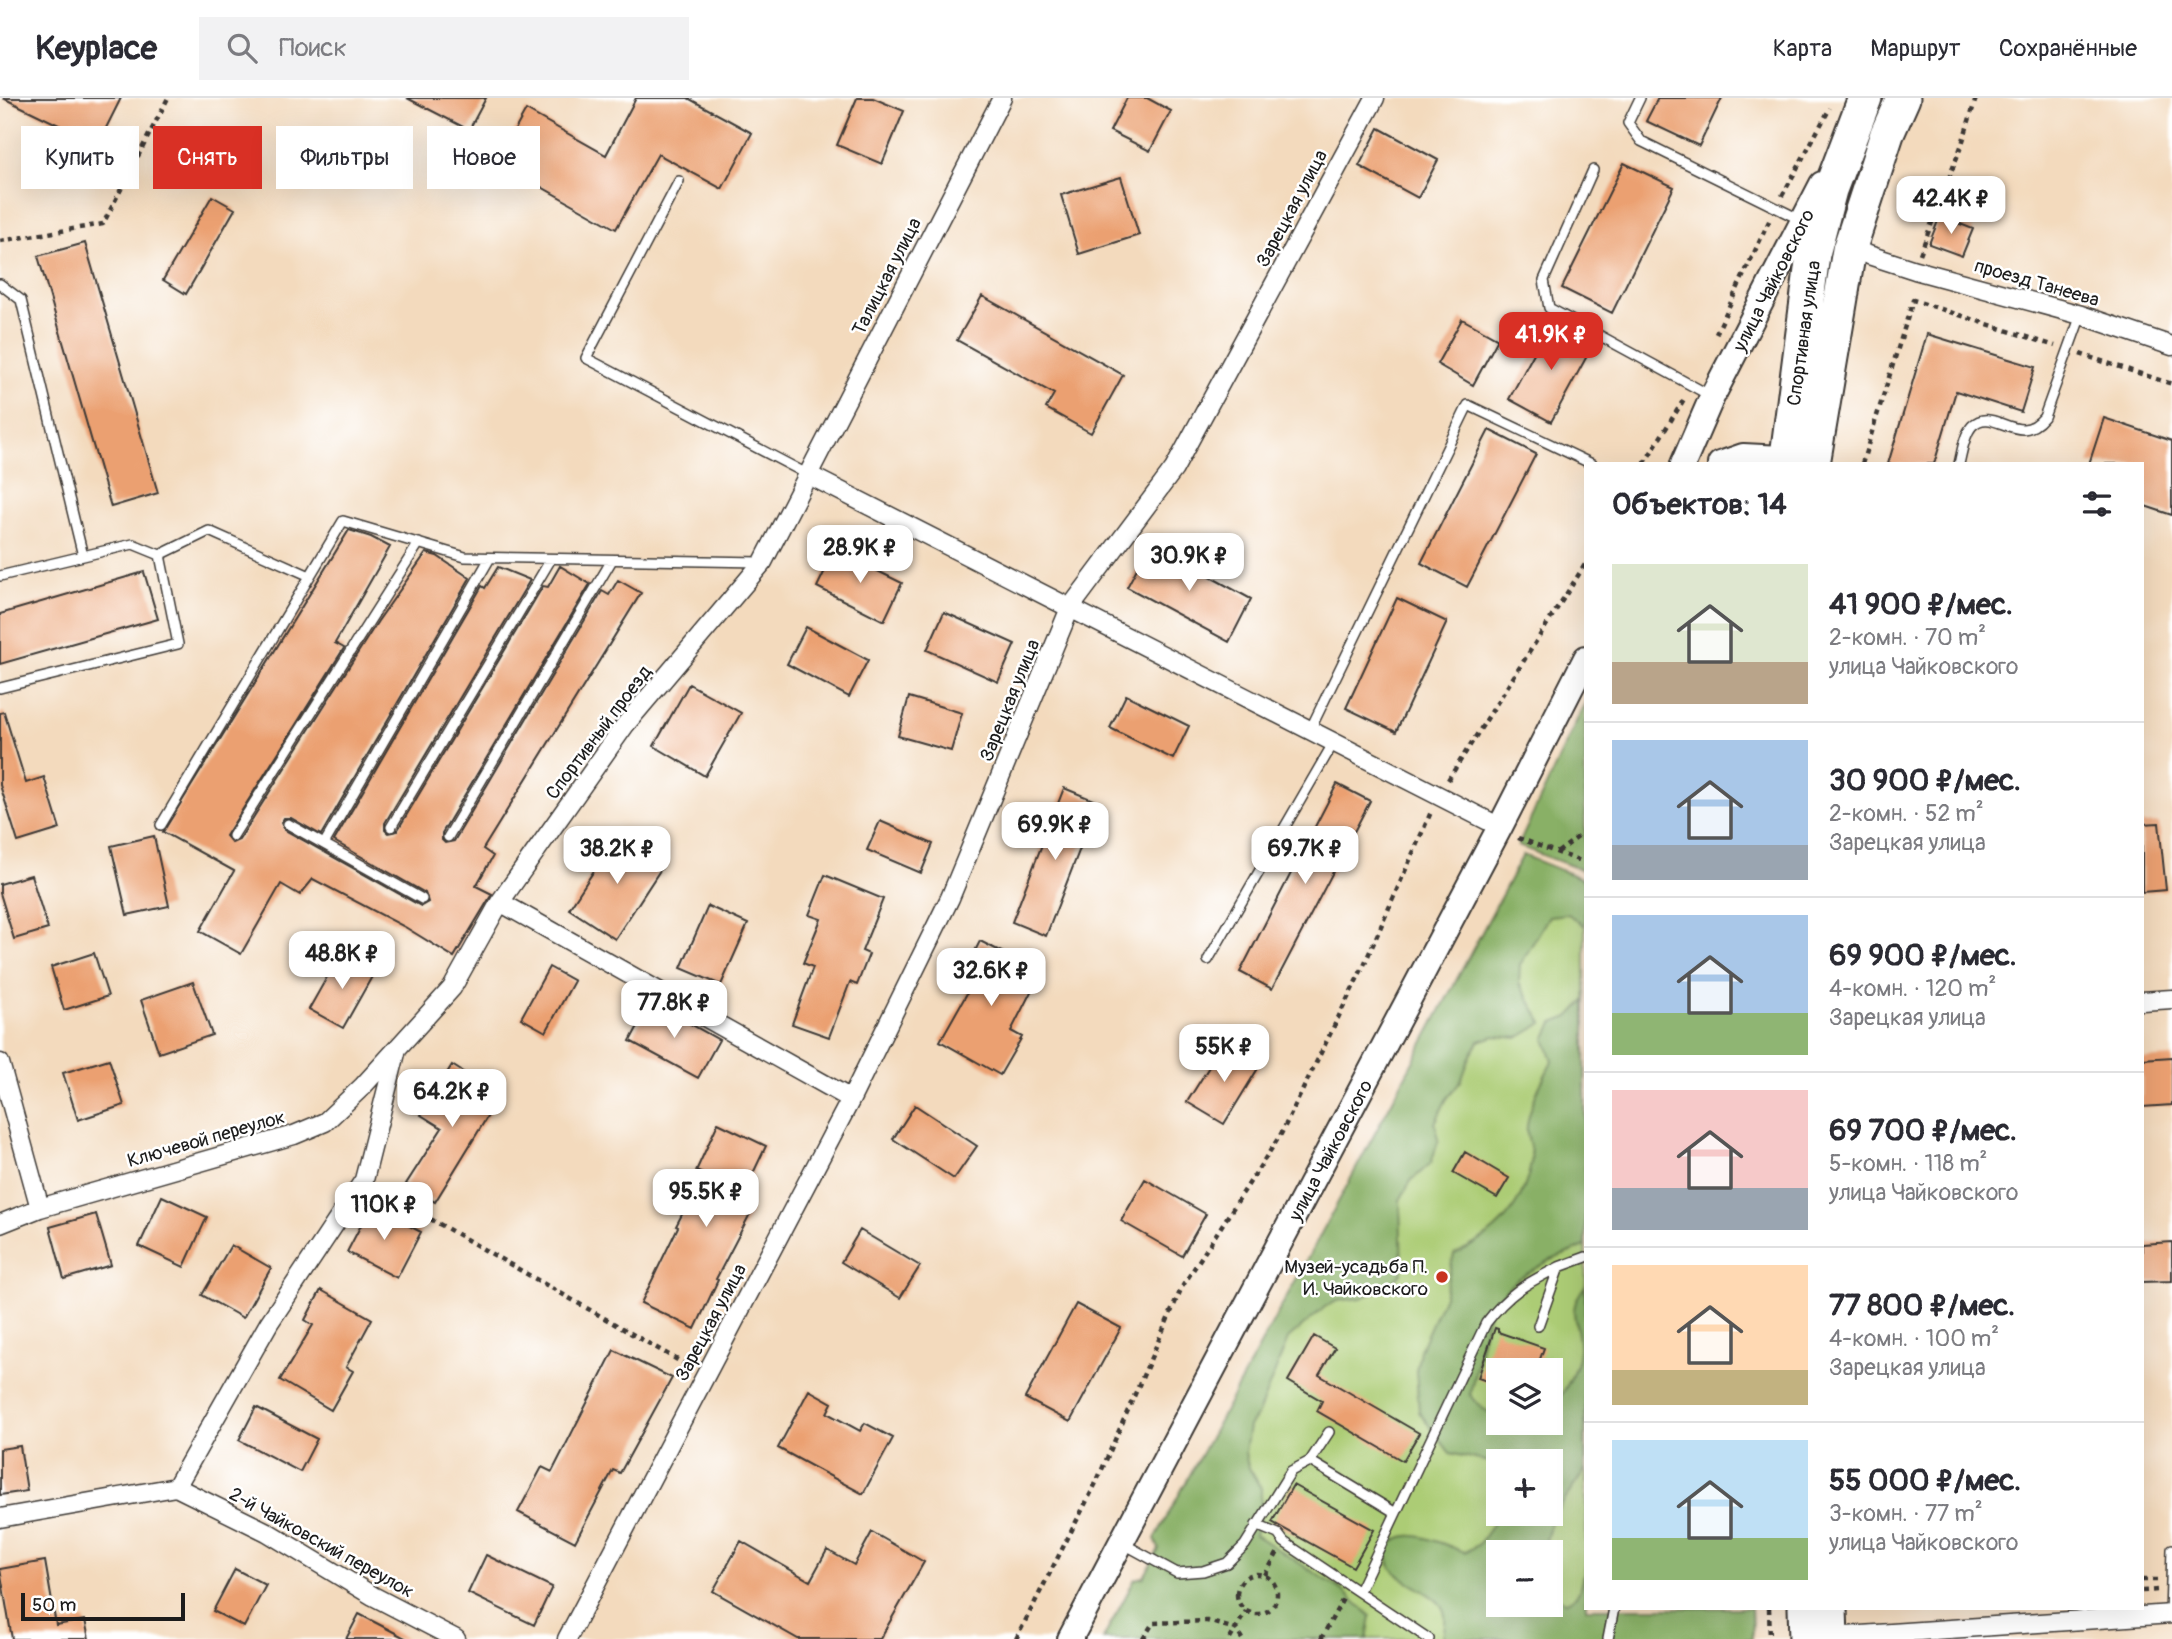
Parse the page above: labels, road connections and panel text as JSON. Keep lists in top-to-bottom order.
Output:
{
  "streets": {
    "highway": ["Спортивная улица"],
    "street": [
      "Зарецкая улица",
      "Талицкая улица",
      "улица Чайковского",
      "проезд Танеева",
      "Спортивный проезд",
      "Ключевой переулок",
      "2-й Чайковский переулок"
    ]
  },
  "crossings": [
    ["Талицкая улица", "Спортивный проезд"],
    ["улица Чайковского", "проезд Танеева"],
    ["улица Чайковского", "Спортивная улица"],
    ["проезд Танеева", "Спортивная улица"],
    ["Спортивный проезд", "Ключевой переулок"]
  ],
  "places": ["Музей-усадьба П. И. Чайковского"],
  "scale_bar": "50 m",
  "page": {
    "header": "Keyplace",
    "search": "Поиск",
    "nav": ["Карта", "Маршрут", "Сохранённые"],
    "chip": [
      "Купить",
      "Снять",
      "Фильтры",
      "Новое"
    ],
    "price": [
      "42.4K ₽",
      "41.9K ₽",
      "28.9K ₽",
      "30.9K ₽",
      "69.9K ₽",
      "38.2K ₽",
      "69.7K ₽",
      "48.8K ₽",
      "32.6K ₽",
      "77.8K ₽",
      "55K ₽",
      "64.2K ₽",
      "95.5K ₽",
      "110K ₽"
    ],
    "heading": "Объектов: 14",
    "list": [
      {
        "name": "41 900 ₽/мес.",
        "note": "2-комн. · 70 m² · улица Чайковского"
      },
      {
        "name": "30 900 ₽/мес.",
        "note": "2-комн. · 52 m² · Зарецкая улица"
      },
      {
        "name": "69 900 ₽/мес.",
        "note": "4-комн. · 120 m² · Зарецкая улица"
      },
      {
        "name": "69 700 ₽/мес.",
        "note": "5-комн. · 118 m² · улица Чайковского"
      },
      {
        "name": "77 800 ₽/мес.",
        "note": "4-комн. · 100 m² · Зарецкая улица"
      },
      {
        "name": "55 000 ₽/мес.",
        "note": "3-комн. · 77 m² · улица Чайковского"
      }
    ],
    "map_buttons": ["+", "−"],
    "scale": "50 m"
  }
}
